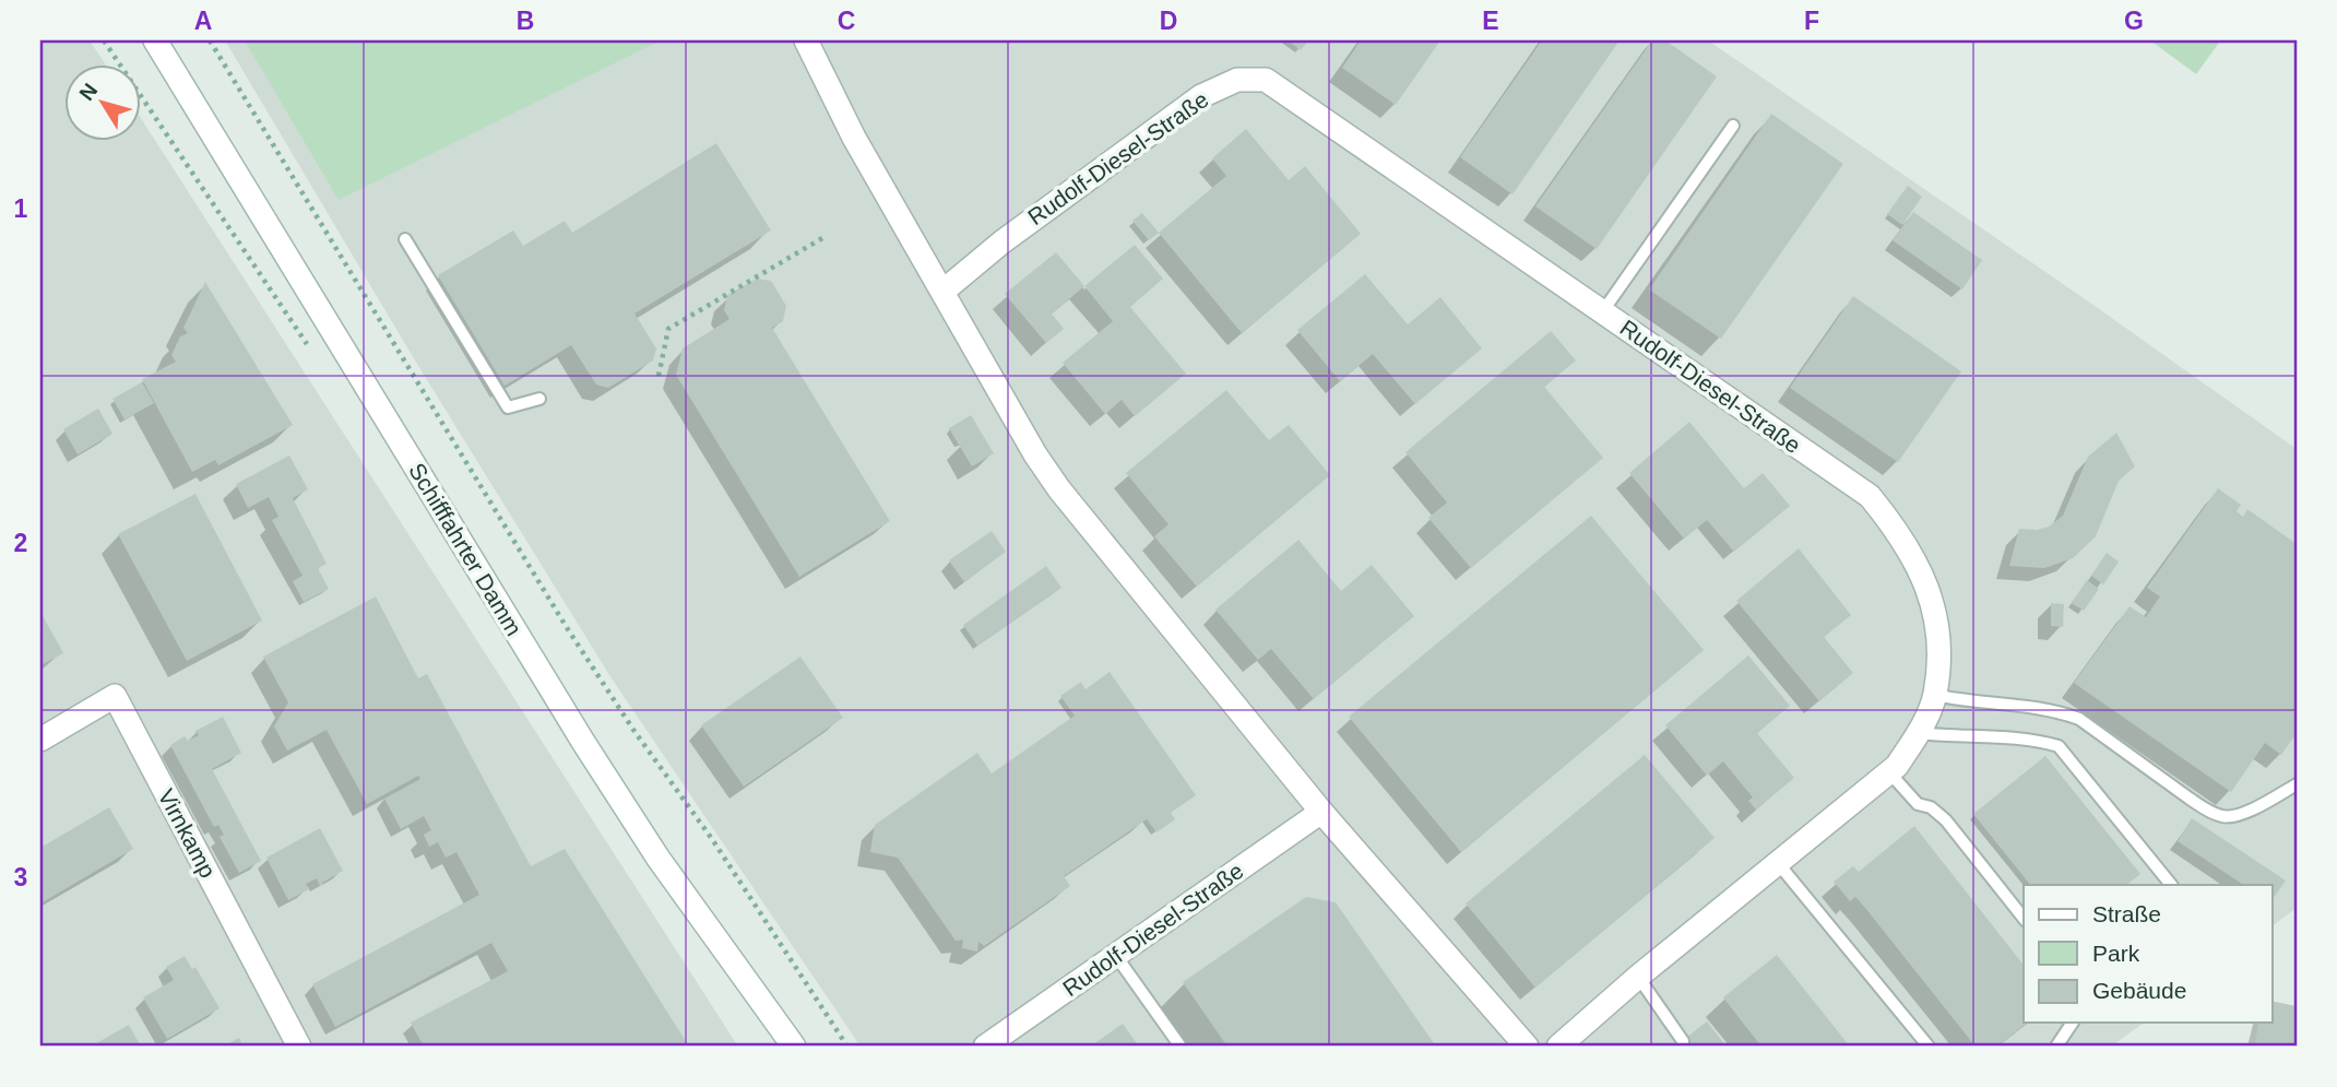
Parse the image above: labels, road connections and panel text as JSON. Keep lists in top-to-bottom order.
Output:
{
  "streets": {
    "street": ["Rudolf-Diesel-Straße", "Schifffahrter Damm", "Virnkamp"]
  },
  "legend": ["Straße", "Park", "Gebäude"],
  "north": "top left",
  "grid": {
    "columns": [
      "A",
      "B",
      "C",
      "D",
      "E",
      "F",
      "G"
    ],
    "rows": ["1", "2", "3"]
  }
}
